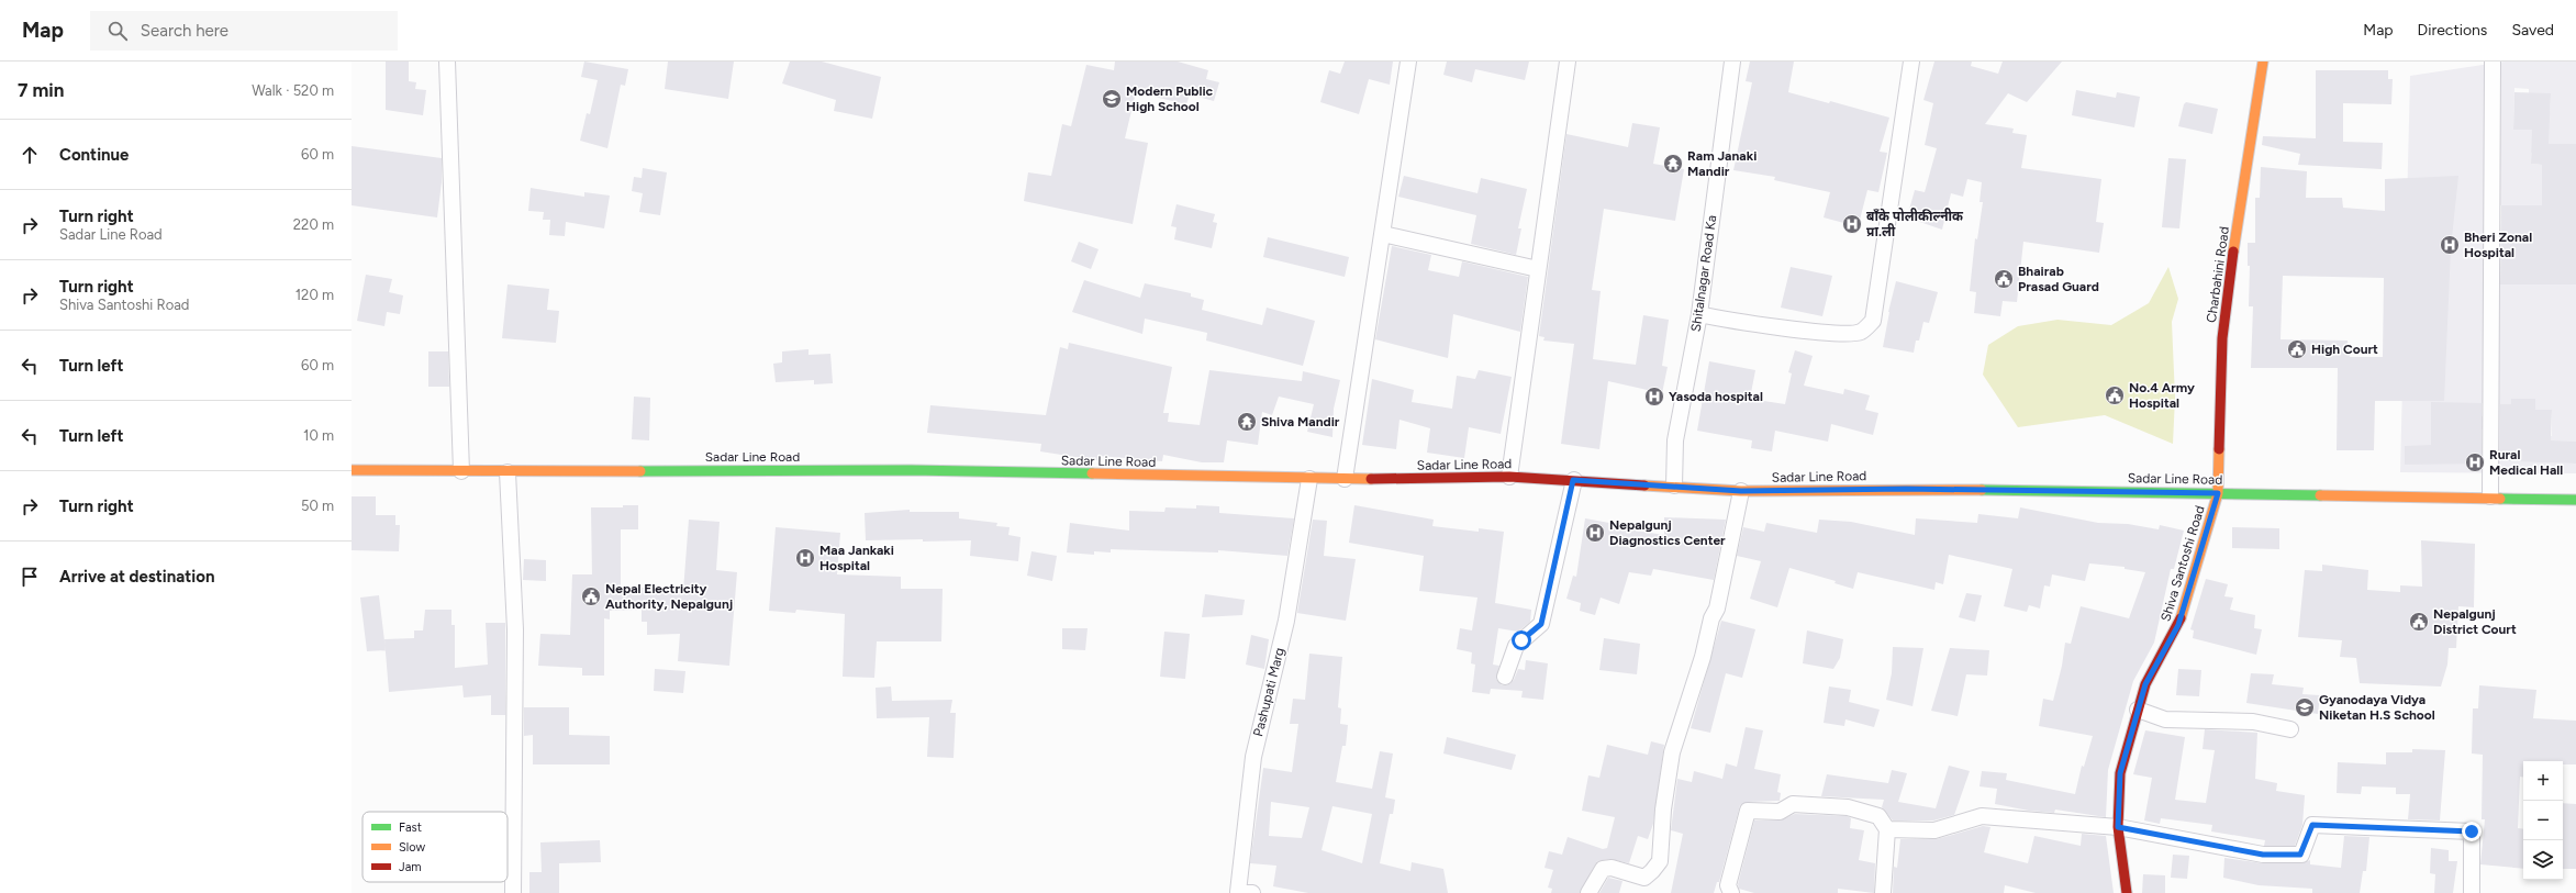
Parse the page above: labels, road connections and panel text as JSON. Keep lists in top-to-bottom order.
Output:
{
  "streets": {
    "main road": ["Charbahini Road", "Sadar Line Road", "Shiva Santoshi Road"],
    "street": ["Shitalnagar Road Ka", "Pashupati Marg"]
  },
  "crossings": [
    ["Shitalnagar Road Ka", "Sadar Line Road"],
    ["Charbahini Road", "Sadar Line Road"],
    ["Charbahini Road", "Shiva Santoshi Road"],
    ["Sadar Line Road", "Shiva Santoshi Road"],
    ["Sadar Line Road", "Pashupati Marg"]
  ],
  "places": {
    "school or university": ["Modern Public High School", "Gyanodaya Vidya Niketan H.S School"],
    "temple": ["Ram Janaki Mandir", "Shiva Mandir"],
    "hospital": [
      "बाँके पोलीकील्नीक प्रा.ली",
      "Bheri Zonal Hospital",
      "Yasoda hospital",
      "Rural Medical Hall",
      "Nepalgunj Diagnostics Center",
      "Maa Jankaki Hospital"
    ],
    "public building": [
      "Bhairab Prasad Guard",
      "High Court",
      "No.4 Army Hospital",
      "Nepal Electricity Authority, Nepalgunj",
      "Nepalgunj District Court"
    ]
  },
  "legend": ["Fast", "Slow", "Jam"],
  "page": {
    "header": "Map",
    "search": "Search here",
    "nav": ["Map", "Directions", "Saved"],
    "heading": ["7 min", "Walk · 520 m"],
    "list": [
      ["Continue", "60 m"],
      ["Turn right", "Sadar Line Road", "220 m"],
      ["Turn right", "Shiva Santoshi Road", "120 m"],
      ["Turn left", "60 m"],
      ["Turn left", "10 m"],
      ["Turn right", "50 m"],
      "Arrive at destination"
    ],
    "map_buttons": ["+", "−"]
  }
}
